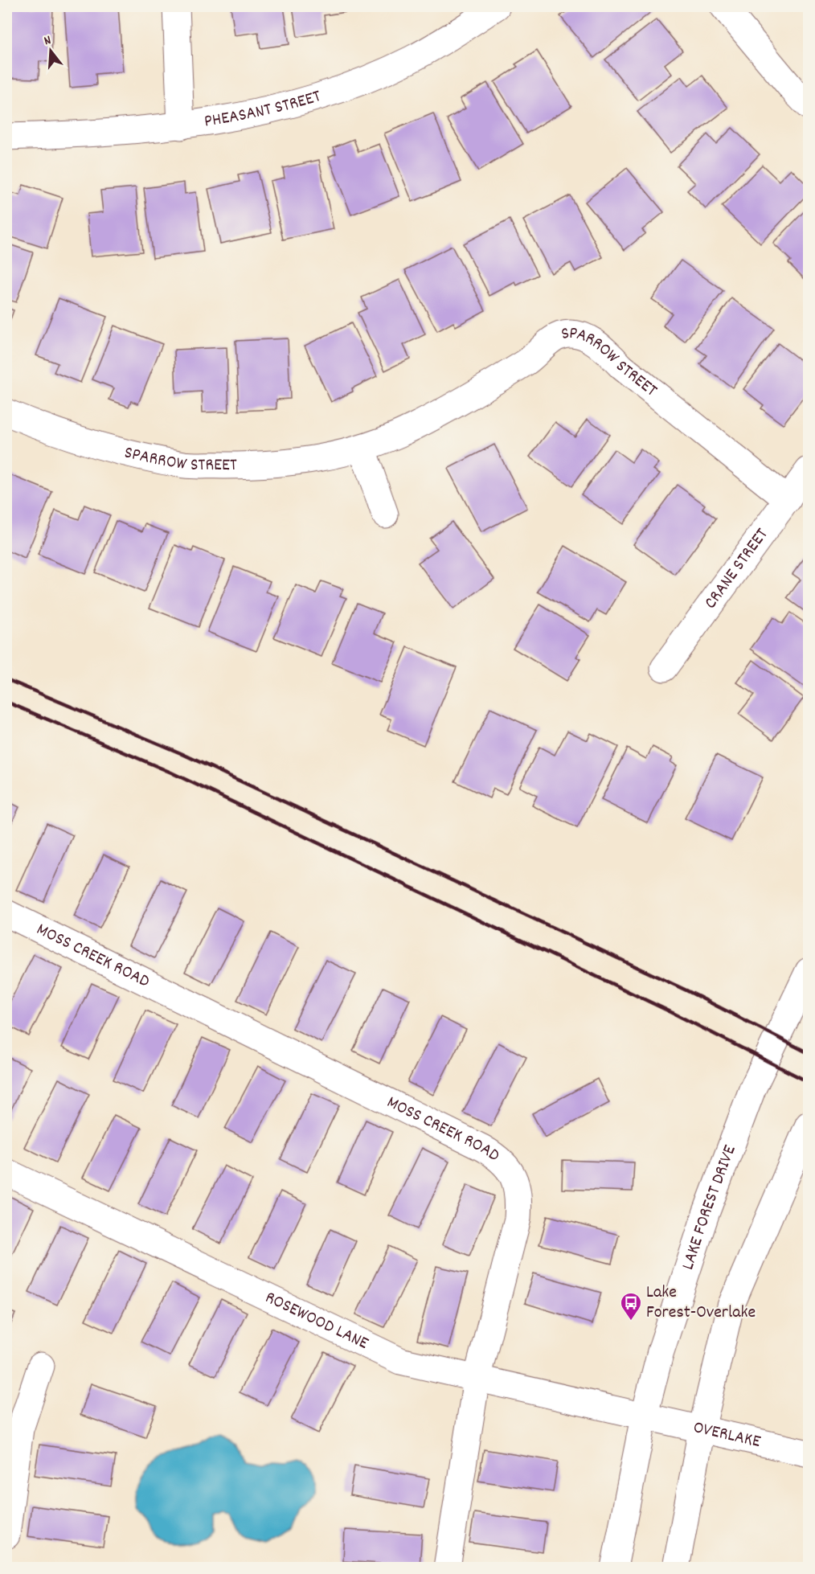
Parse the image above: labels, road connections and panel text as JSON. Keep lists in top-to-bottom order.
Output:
{
  "streets": {
    "street": [
      "PHEASANT STREET",
      "SPARROW STREET",
      "CRANE STREET",
      "MOSS CREEK ROAD",
      "LAKE FOREST DRIVE",
      "ROSEWOOD LANE",
      "OVERLAKE"
    ]
  },
  "crossings": [
    ["SPARROW STREET", "CRANE STREET"],
    ["MOSS CREEK ROAD", "ROSEWOOD LANE"],
    ["LAKE FOREST DRIVE", "ROSEWOOD LANE"],
    ["LAKE FOREST DRIVE", "OVERLAKE"],
    ["ROSEWOOD LANE", "OVERLAKE"]
  ],
  "places": {
    "bus stop": ["Lake Forest-Overlake"]
  },
  "north": "top"
}
